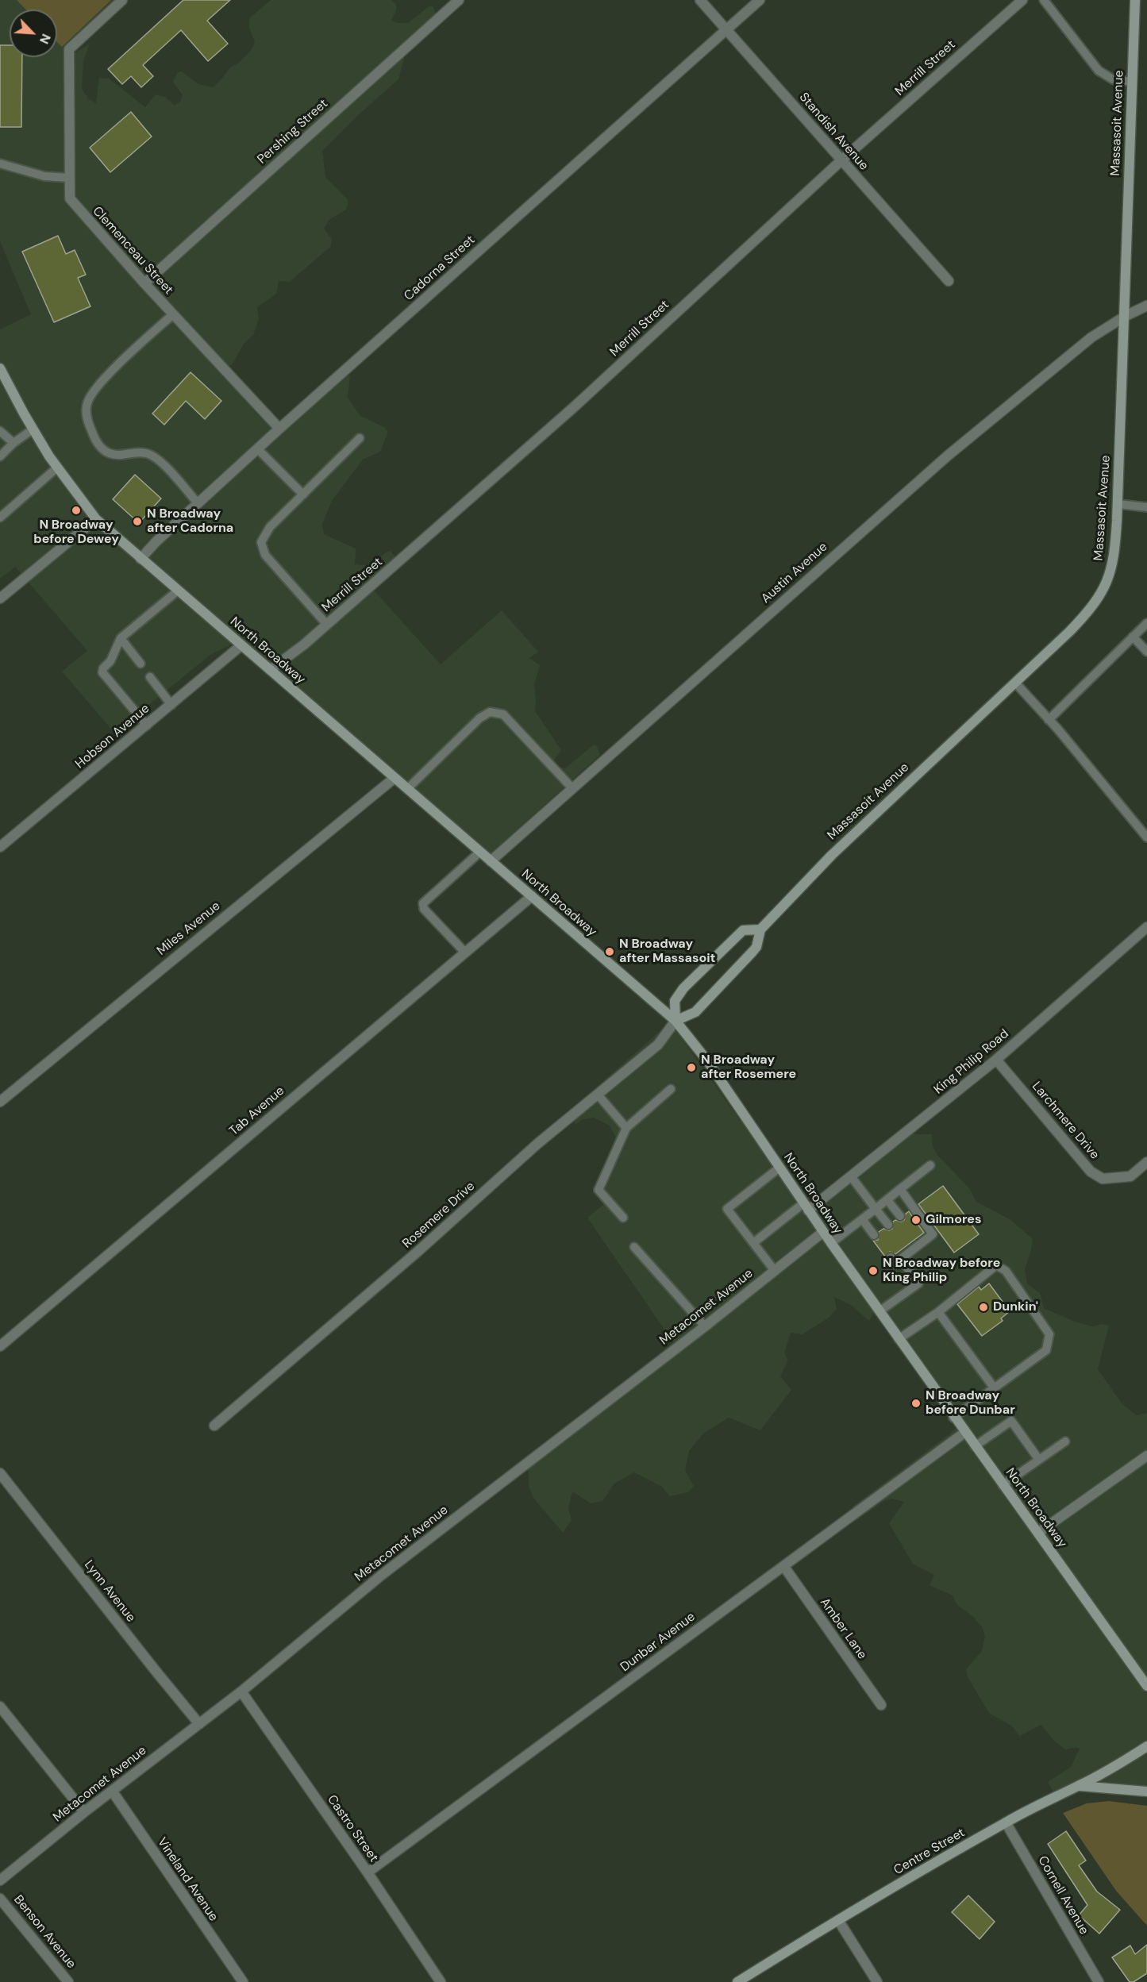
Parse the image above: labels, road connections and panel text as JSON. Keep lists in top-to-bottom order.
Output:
{
  "streets": {
    "main road": ["Massasoit Avenue", "North Broadway", "Centre Street"],
    "street": [
      "Merrill Street",
      "Pershing Street",
      "Standish Avenue",
      "Clemenceau Street",
      "Cadorna Street",
      "Austin Avenue",
      "Hobson Avenue",
      "Miles Avenue",
      "King Philip Road",
      "Tab Avenue",
      "Larchmere Drive",
      "Rosemere Drive",
      "Metacomet Avenue",
      "Lynn Avenue",
      "Amber Lane",
      "Dunbar Avenue",
      "Castro Street",
      "Vineland Avenue",
      "Cornell Avenue",
      "Benson Avenue"
    ]
  },
  "crossings": [
    ["Merrill Street", "Standish Avenue"],
    ["Merrill Street", "North Broadway"],
    ["Massasoit Avenue", "Austin Avenue"],
    ["Massasoit Avenue", "North Broadway"],
    ["Massasoit Avenue", "Rosemere Drive"],
    ["Pershing Street", "Clemenceau Street"],
    ["Standish Avenue", "Cadorna Street"],
    ["Clemenceau Street", "Cadorna Street"],
    ["Cadorna Street", "North Broadway"],
    ["Austin Avenue", "North Broadway"],
    ["North Broadway", "Hobson Avenue"],
    ["North Broadway", "Miles Avenue"],
    ["North Broadway", "King Philip Road"],
    ["North Broadway", "Tab Avenue"],
    ["North Broadway", "Rosemere Drive"],
    ["North Broadway", "Metacomet Avenue"],
    ["North Broadway", "Dunbar Avenue"],
    ["King Philip Road", "Larchmere Drive"],
    ["Metacomet Avenue", "Lynn Avenue"],
    ["Metacomet Avenue", "Castro Street"],
    ["Metacomet Avenue", "Vineland Avenue"],
    ["Amber Lane", "Dunbar Avenue"],
    ["Dunbar Avenue", "Castro Street"],
    ["Centre Street", "Cornell Avenue"]
  ],
  "places": [
    "N Broadway before Dewey",
    "N Broadway after Cadorna",
    "N Broadway after Massasoit",
    "N Broadway after Rosemere",
    "Gilmores",
    "N Broadway before King Philip",
    "Dunkin'",
    "N Broadway before Dunbar"
  ],
  "north": "bottom right"
}
